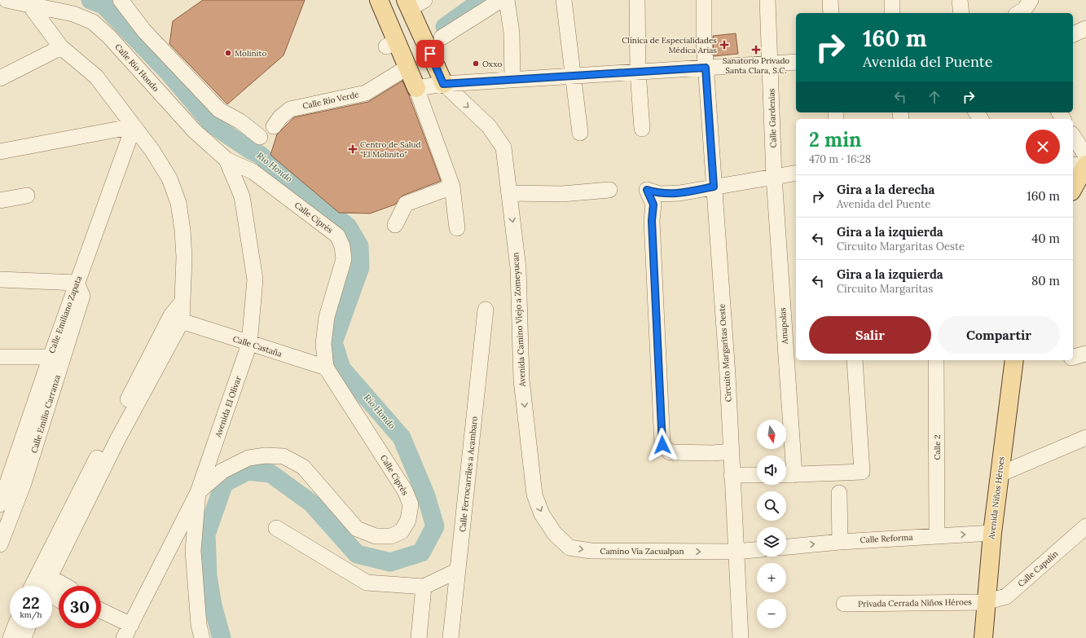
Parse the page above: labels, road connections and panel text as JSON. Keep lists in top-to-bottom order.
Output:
{
  "streets": {
    "main road": ["Avenida Niños Héroes"],
    "street": [
      "Calle Río Hondo",
      "Calle Río Verde",
      "Calle Gardenias",
      "Calle Ciprés",
      "Calle Emiliano Zapata",
      "Avenida Camino Viejo a Zomeyucan",
      "Amapolas",
      "Calle Castaña",
      "Circuito Margaritas Oeste",
      "Avenida El Olivar",
      "Calle Emilio Carranza",
      "Calle 2",
      "Calle Ferrocarriles a Acambaro",
      "Calle Reforma",
      "Camino Vía Zacualpan",
      "Calle Capulín",
      "Privada Cerrada Niños Héroes"
    ]
  },
  "crossings": [
    ["Calle Río Hondo", "Calle Ciprés"],
    ["Calle Río Hondo", "Avenida El Olivar"],
    ["Calle Gardenias", "Amapolas"],
    ["Calle Ciprés", "Calle Castaña"],
    ["Calle Ciprés", "Avenida El Olivar"],
    ["Calle Emiliano Zapata", "Calle Emilio Carranza"],
    ["Avenida Camino Viejo a Zomeyucan", "Camino Vía Zacualpan"],
    ["Calle Castaña", "Avenida El Olivar"],
    ["Circuito Margaritas Oeste", "Camino Vía Zacualpan"],
    ["Calle 2", "Calle Reforma"],
    ["Avenida Niños Héroes", "Calle Reforma"],
    ["Avenida Niños Héroes", "Calle Capulín"],
    ["Avenida Niños Héroes", "Privada Cerrada Niños Héroes"],
    ["Calle Capulín", "Privada Cerrada Niños Héroes"]
  ],
  "one_way": ["Calle Reforma", "Camino Vía Zacualpan"],
  "water": ["Río Hondo"],
  "places": {
    "health": ["Clínica de Especialidades Médica Arias", "Sanatorio Privado Santa Clara, S.C.", "Centro de Salud \"El Molinito\""],
    "other": ["Molinito", "Oxxo"]
  },
  "north": "bottom",
  "page": {
    "turn": ["160 m", "Avenida del Puente"],
    "heading": ["2 min", "470 m · 16:28"],
    "list": [
      {
        "name": "Gira a la derecha",
        "note": "Avenida del Puente",
        "value": "160 m"
      },
      {
        "name": "Gira a la izquierda",
        "note": "Circuito Margaritas Oeste",
        "value": "40 m"
      },
      {
        "name": "Gira a la izquierda",
        "note": "Circuito Margaritas",
        "value": "80 m"
      }
    ],
    "buttons": ["Salir", "Compartir"],
    "map_buttons": ["+", "−"],
    "speed": "22 km/h",
    "limit": "30"
  }
}
